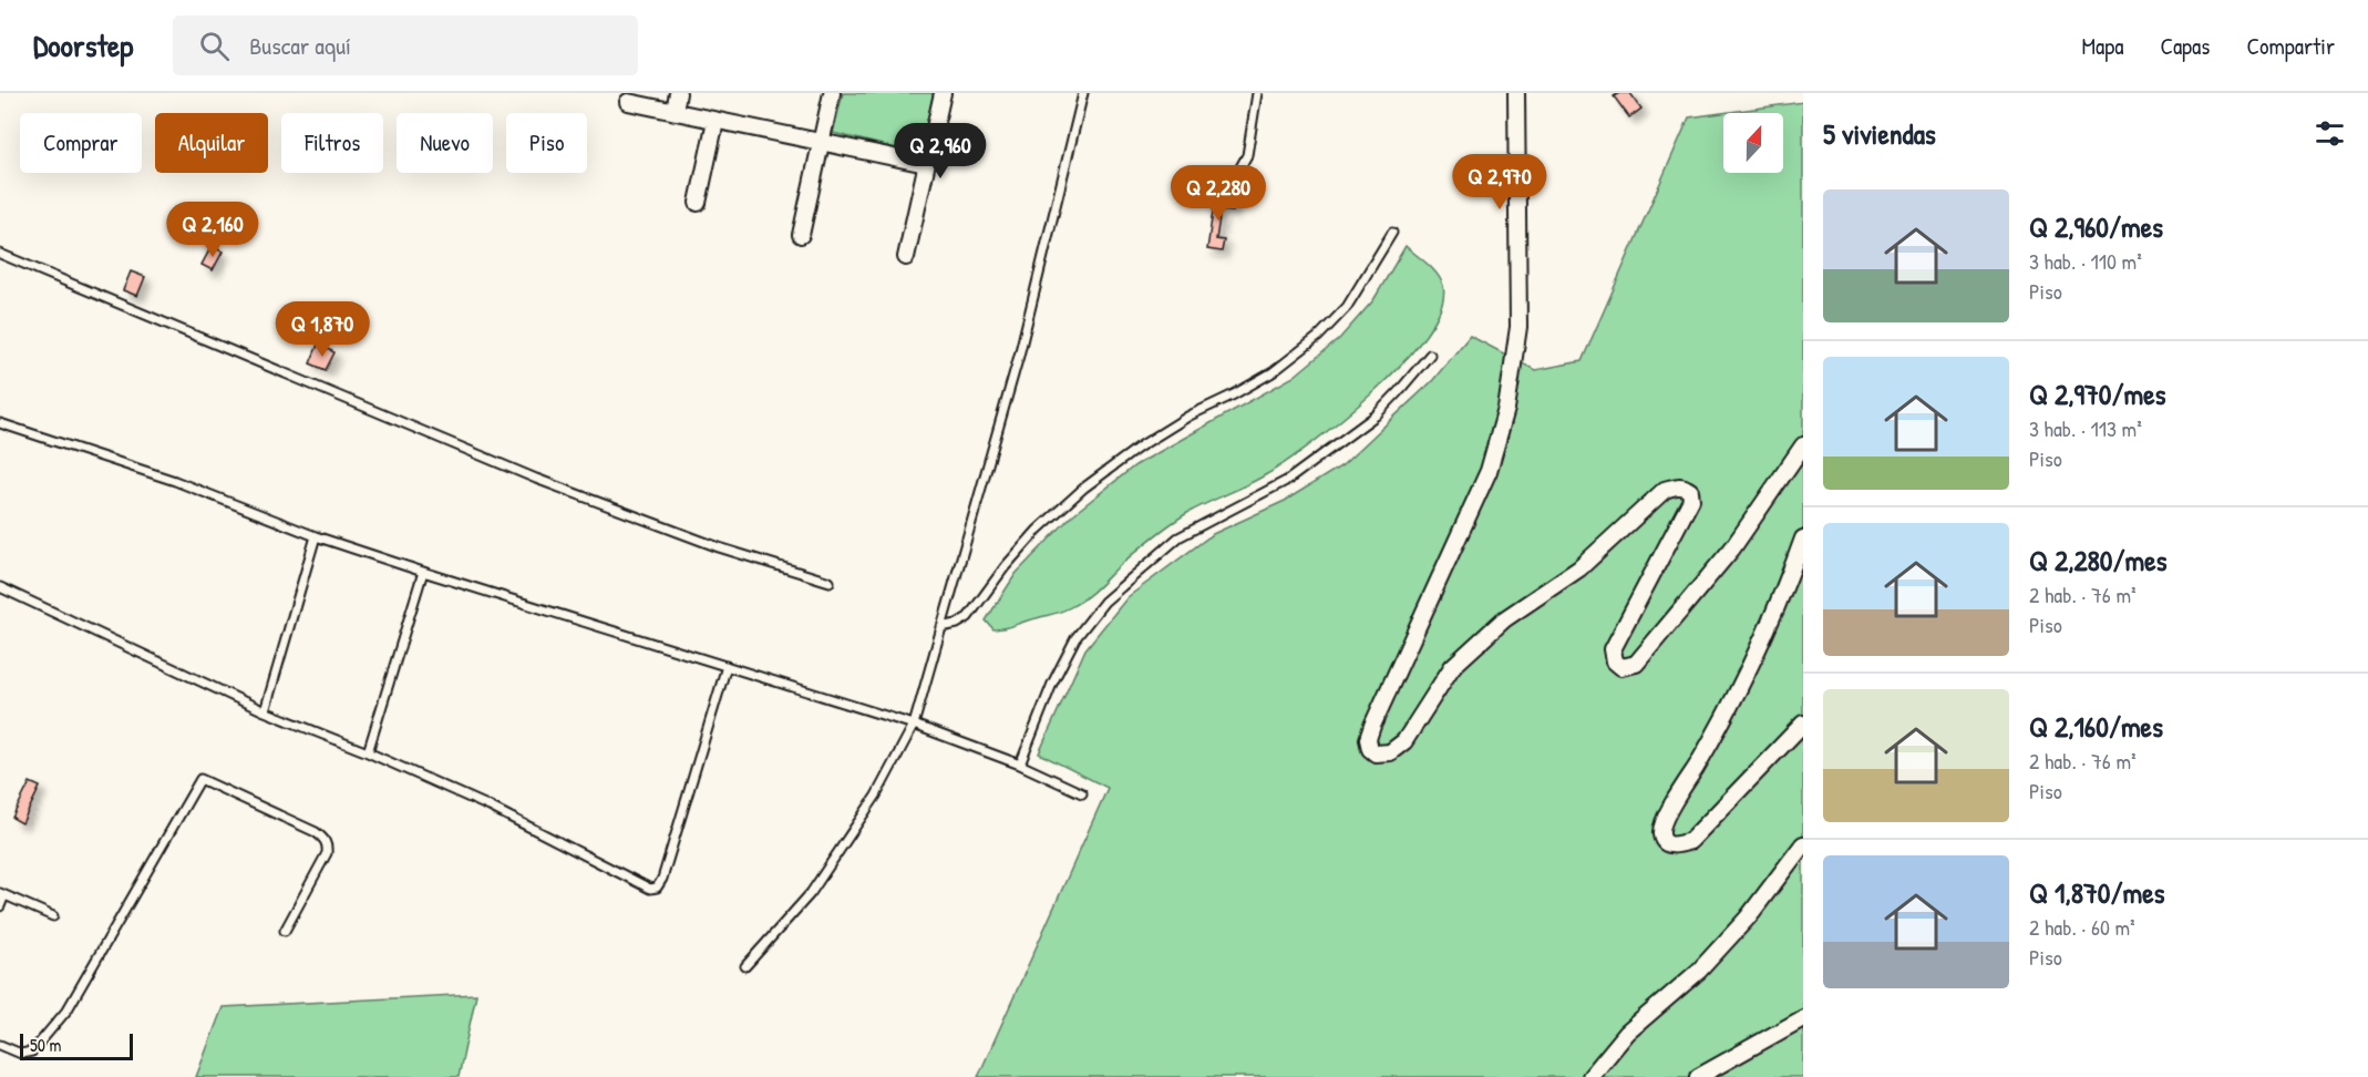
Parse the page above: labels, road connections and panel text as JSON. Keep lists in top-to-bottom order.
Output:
{
  "scale_bar": "50 m",
  "north": "top",
  "page": {
    "header": "Doorstep",
    "search": "Buscar aquí",
    "nav": ["Mapa", "Capas", "Compartir"],
    "heading": "5 viviendas",
    "chip": [
      "Comprar",
      "Alquilar",
      "Filtros",
      "Nuevo",
      "Piso"
    ],
    "price": [
      "Q 2,960",
      "Q 2,970",
      "Q 2,280",
      "Q 2,160",
      "Q 1,870"
    ],
    "list": [
      {
        "name": "Q 2,960/mes",
        "note": "3 hab. · 110 m² · Piso"
      },
      {
        "name": "Q 2,970/mes",
        "note": "3 hab. · 113 m² · Piso"
      },
      {
        "name": "Q 2,280/mes",
        "note": "2 hab. · 76 m² · Piso"
      },
      {
        "name": "Q 2,160/mes",
        "note": "2 hab. · 76 m² · Piso"
      },
      {
        "name": "Q 1,870/mes",
        "note": "2 hab. · 60 m² · Piso"
      }
    ],
    "scale": "50 m"
  }
}
